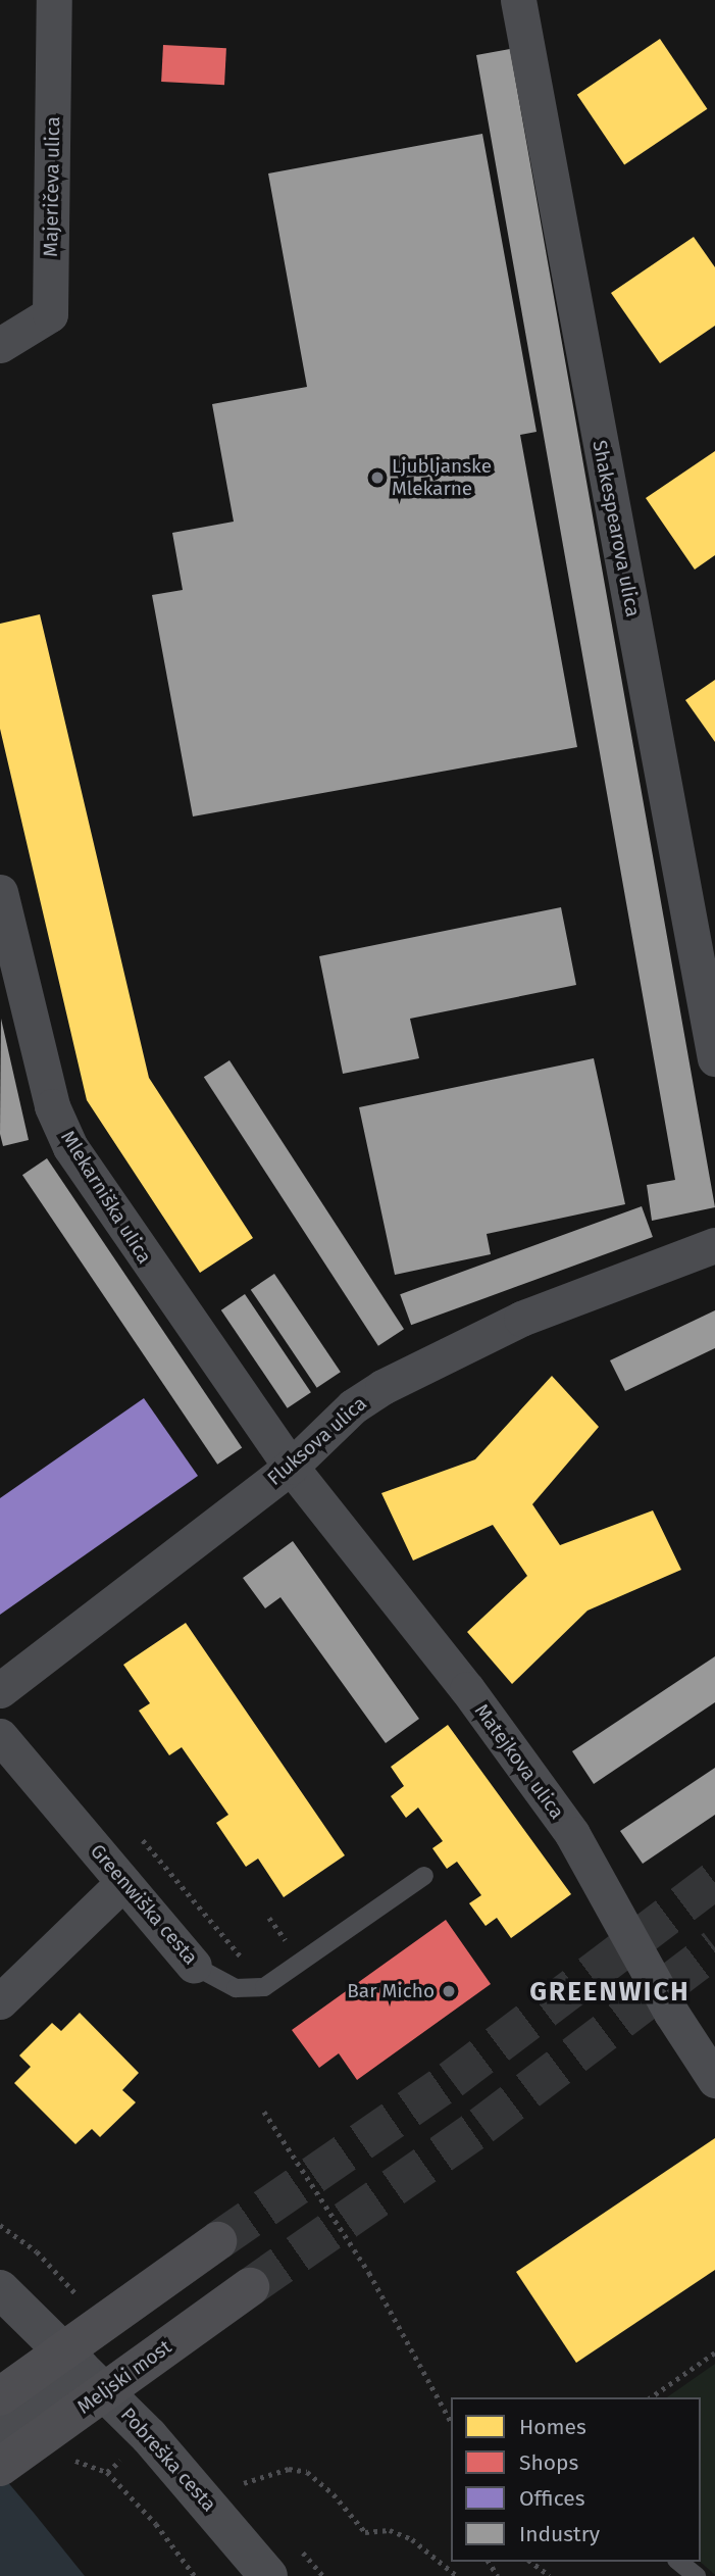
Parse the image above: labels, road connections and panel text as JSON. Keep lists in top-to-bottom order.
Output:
{
  "streets": {
    "highway": ["Meljski most"],
    "street": [
      "Majeričeva ulica",
      "Shakespearova ulica",
      "Mlekarniška ulica",
      "Fluksova ulica",
      "Matejkova ulica",
      "Greenwiška cesta",
      "Pobreška cesta"
    ]
  },
  "crossings": [
    ["Mlekarniška ulica", "Fluksova ulica"],
    ["Mlekarniška ulica", "Matejkova ulica"],
    ["Fluksova ulica", "Matejkova ulica"]
  ],
  "districts": ["GREENWICH"],
  "places": ["Ljubljanske Mlekarne", "Bar Micho"],
  "legend": [
    "Homes",
    "Shops",
    "Offices",
    "Industry"
  ]
}
